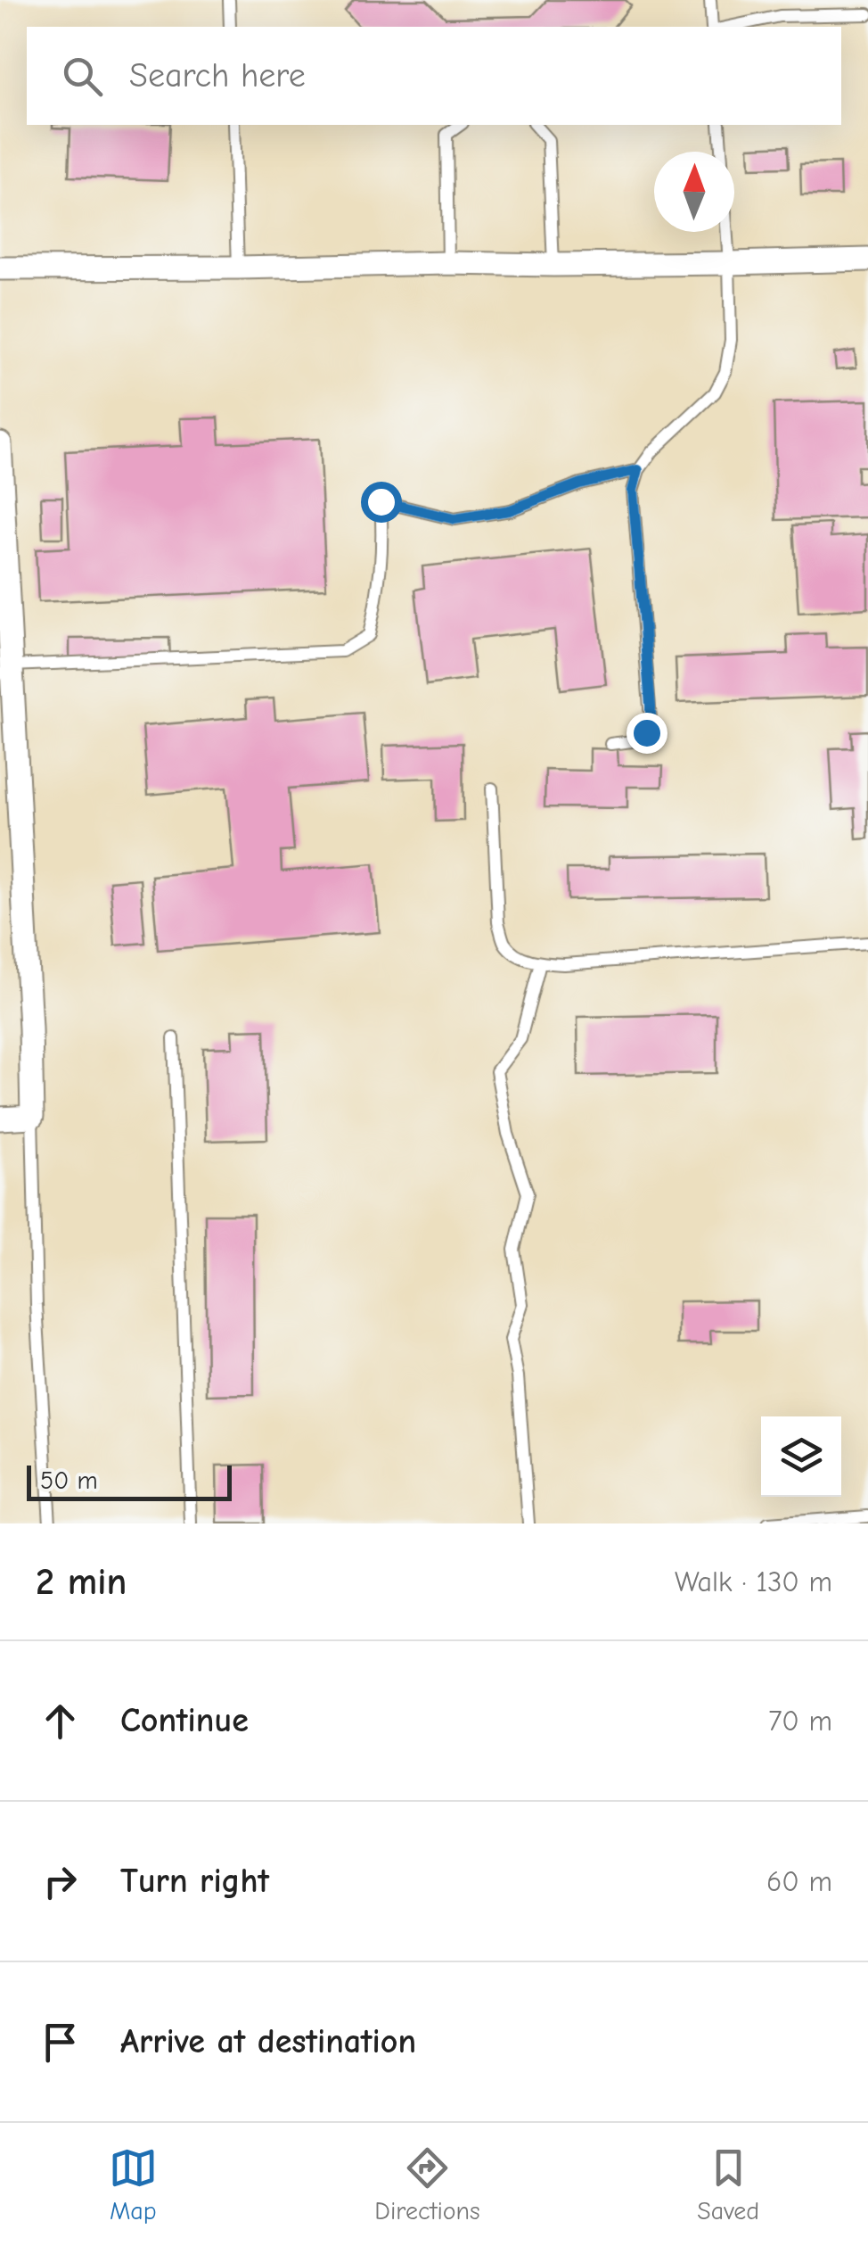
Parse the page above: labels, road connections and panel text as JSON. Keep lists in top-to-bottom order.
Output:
{
  "scale_bar": "50 m",
  "north": "top",
  "page": {
    "search": "Search here",
    "scale": "50 m",
    "heading": ["2 min", "Walk · 130 m"],
    "list": [
      ["Continue", "70 m"],
      ["Turn right", "60 m"],
      "Arrive at destination"
    ],
    "nav": ["Map", "Directions", "Saved"]
  }
}
